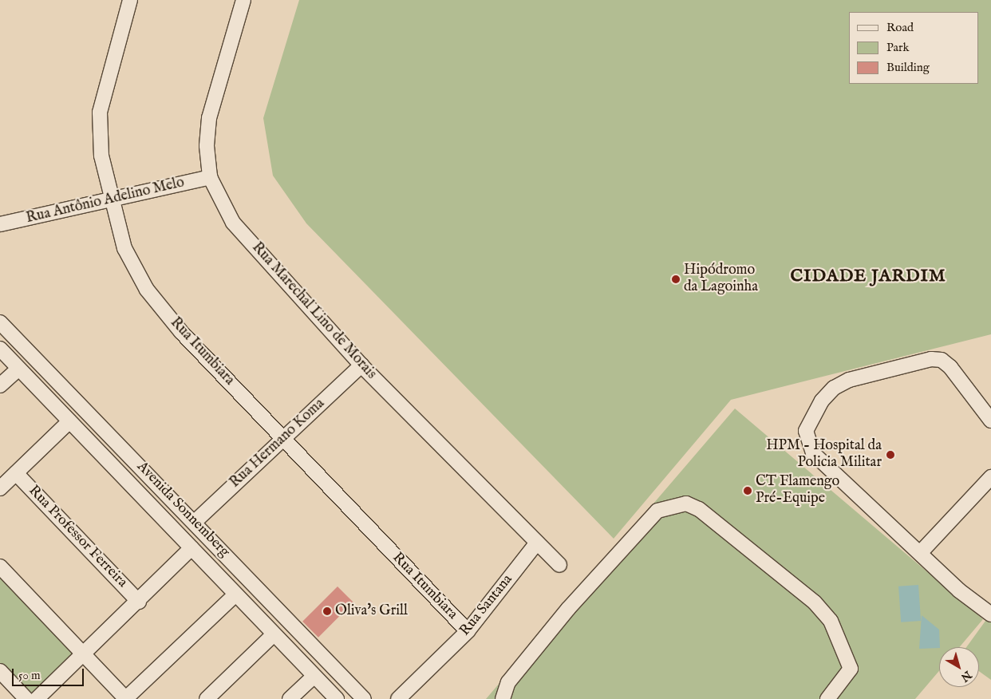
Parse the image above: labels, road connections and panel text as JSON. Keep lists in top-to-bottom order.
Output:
{
  "streets": {
    "street": [
      "Rua Antônio Adelino Melo",
      "Rua Marechal Lino de Morais",
      "Rua Itumbiara",
      "Rua Hermano Koma",
      "Avenida Sonnemberg",
      "Rua Professor Ferreira",
      "Rua Santana"
    ]
  },
  "crossings": [
    ["Rua Antônio Adelino Melo", "Rua Marechal Lino de Morais"],
    ["Rua Antônio Adelino Melo", "Rua Itumbiara"],
    ["Rua Marechal Lino de Morais", "Rua Hermano Koma"],
    ["Rua Marechal Lino de Morais", "Rua Santana"],
    ["Rua Itumbiara", "Rua Hermano Koma"],
    ["Rua Itumbiara", "Rua Santana"],
    ["Rua Hermano Koma", "Avenida Sonnemberg"]
  ],
  "districts": ["CIDADE JARDIM"],
  "places": [
    "Hipódromo da Lagoinha",
    "HPM - Hospital da Policia Militar",
    "CT Flamengo Pré-Equipe",
    "Oliva's Grill"
  ],
  "legend": ["Road", "Park", "Building"],
  "scale_bar": "50 m",
  "north": "bottom right"
}
